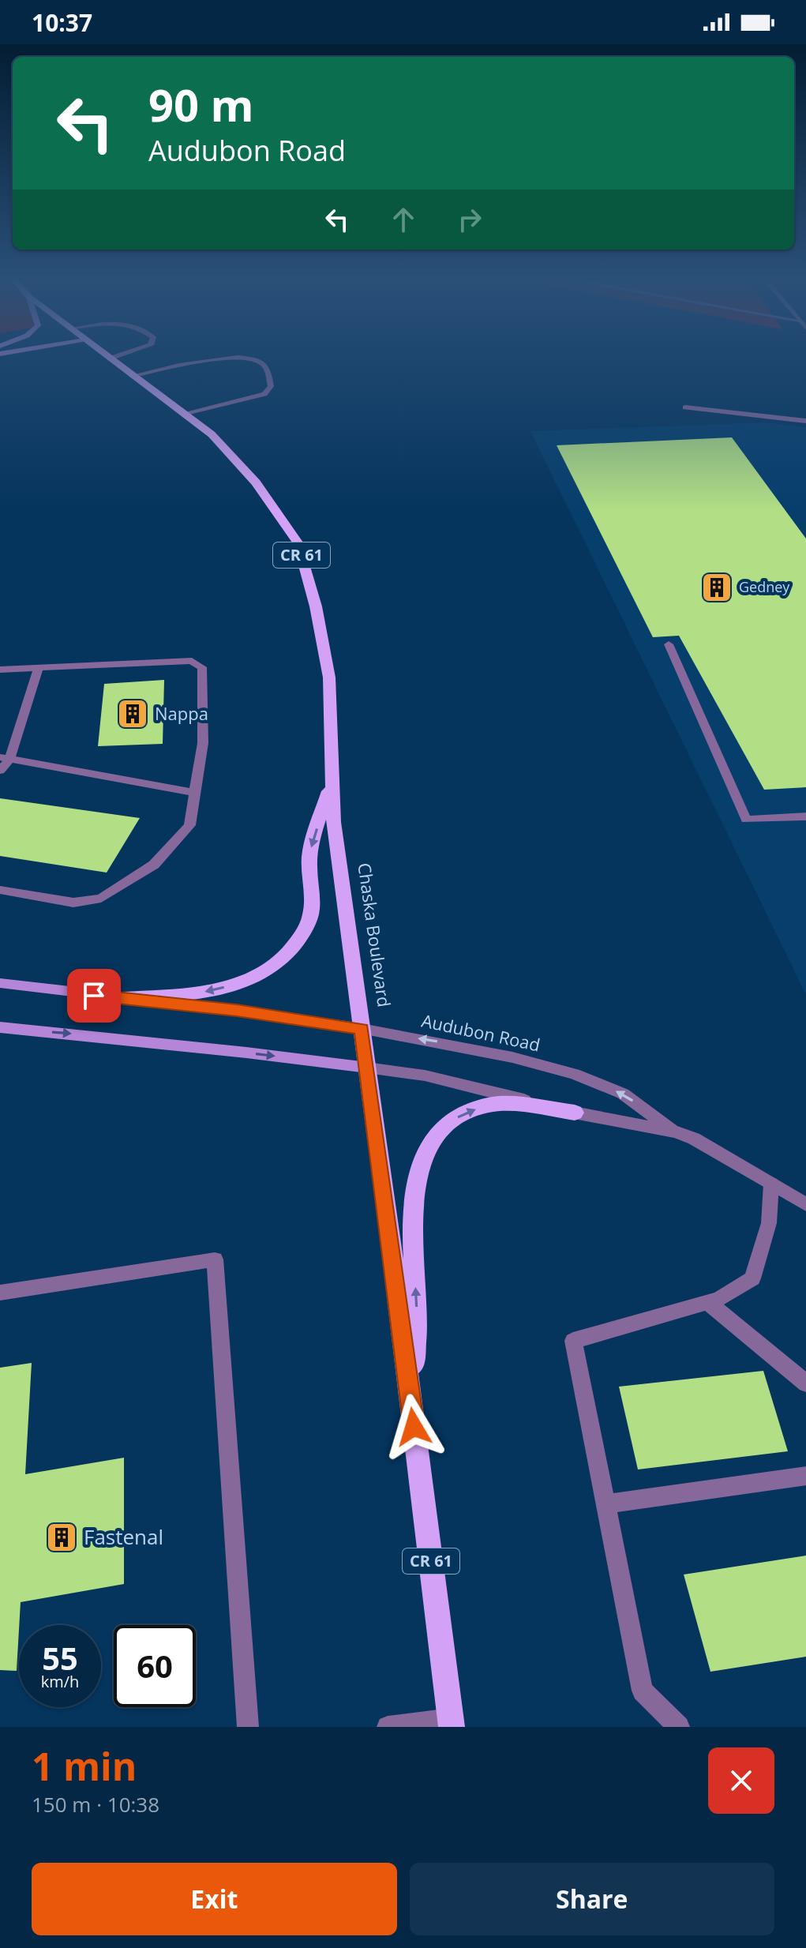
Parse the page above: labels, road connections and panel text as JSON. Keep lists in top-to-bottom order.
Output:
{
  "streets": {
    "main road": ["CR 61", "Chaska Boulevard", "Audubon Road"]
  },
  "crossings": [
    ["Chaska Boulevard", "Audubon Road"]
  ],
  "places": {
    "building": ["Gedney", "Nappa", "Fastenal"]
  },
  "page": {
    "status": "10:37",
    "turn": ["90 m", "Audubon Road"],
    "speed": "55 km/h",
    "limit": "60",
    "heading": ["1 min", "150 m · 10:38"],
    "buttons": ["Exit", "Share"]
  }
}
